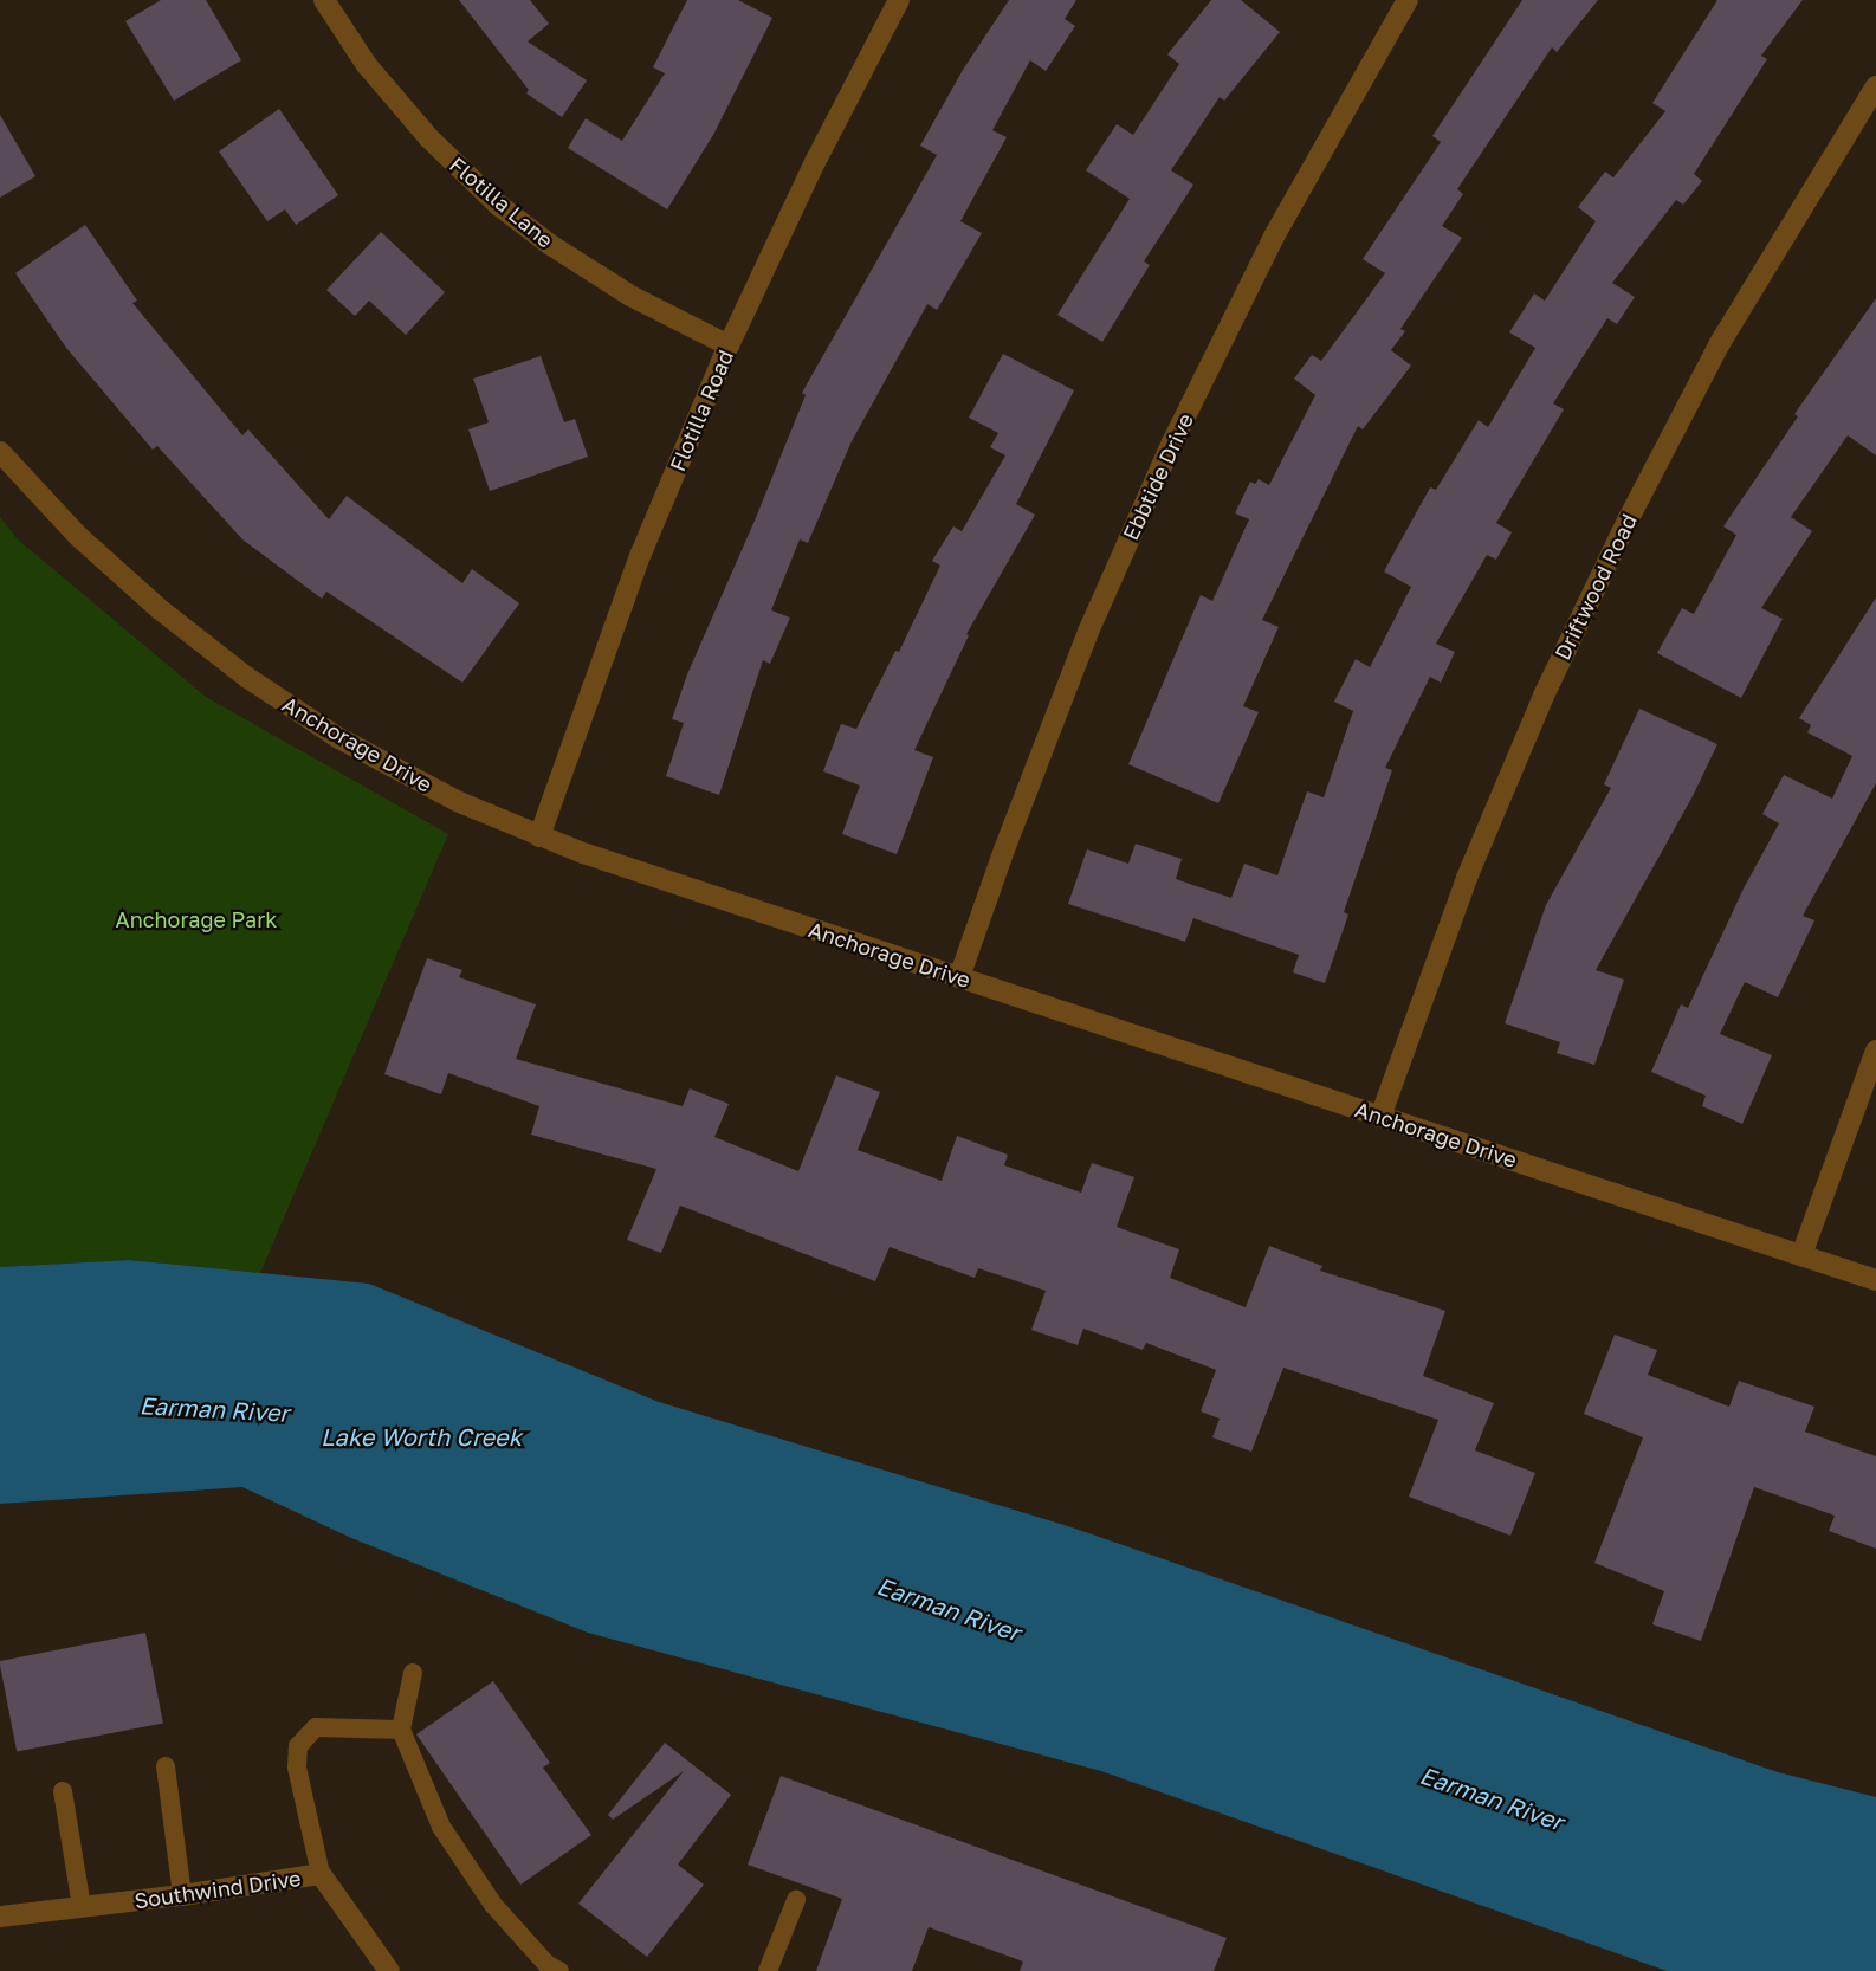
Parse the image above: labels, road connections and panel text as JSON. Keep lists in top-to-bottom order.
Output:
{
  "streets": {
    "street": [
      "Flotilla Lane",
      "Flotilla Road",
      "Ebbtide Drive",
      "Driftwood Road",
      "Anchorage Drive",
      "Southwind Drive"
    ]
  },
  "crossings": [
    ["Flotilla Lane", "Flotilla Road"],
    ["Flotilla Road", "Anchorage Drive"],
    ["Ebbtide Drive", "Anchorage Drive"],
    ["Driftwood Road", "Anchorage Drive"]
  ],
  "water": ["Earman River", "Lake Worth Creek"],
  "parks": ["Anchorage Park"]
}
